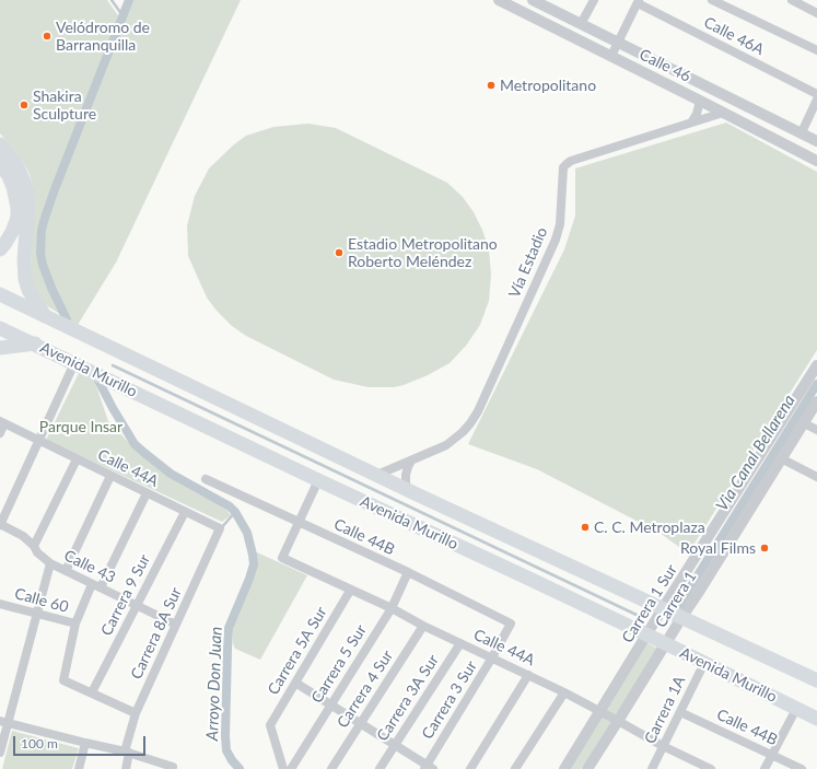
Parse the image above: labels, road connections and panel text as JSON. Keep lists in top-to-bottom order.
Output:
{
  "streets": {
    "main road": ["Avenida Murillo"],
    "street": [
      "Calle 46A",
      "Calle 46",
      "Vía Estadio",
      "Calle 44A",
      "Calle 44B",
      "Calle 43",
      "Carrera 9 Sur",
      "Carrera 1",
      "Calle 60",
      "Carrera 1 Sur",
      "Carrera 8A Sur",
      "Carrera 5A Sur",
      "Carrera 5 Sur",
      "Carrera 4 Sur",
      "Carrera 3A Sur",
      "Carrera 3 Sur",
      "Carrera 1A"
    ]
  },
  "crossings": [
    ["Calle 46", "Vía Estadio"],
    ["Vía Estadio", "Avenida Murillo"],
    ["Avenida Murillo", "Carrera 1"],
    ["Avenida Murillo", "Carrera 1 Sur"],
    ["Avenida Murillo", "Carrera 1A"],
    ["Calle 44A", "Calle 44B"],
    ["Calle 44A", "Carrera 9 Sur"],
    ["Calle 44A", "Carrera 1"],
    ["Calle 44A", "Carrera 1 Sur"],
    ["Calle 44A", "Carrera 8A Sur"],
    ["Calle 44A", "Carrera 5A Sur"],
    ["Calle 44A", "Carrera 5 Sur"],
    ["Calle 44A", "Carrera 4 Sur"],
    ["Calle 44A", "Carrera 3A Sur"],
    ["Calle 44A", "Carrera 3 Sur"],
    ["Calle 44A", "Carrera 1A"],
    ["Calle 44B", "Carrera 5 Sur"],
    ["Calle 44B", "Carrera 3 Sur"],
    ["Calle 44B", "Carrera 1A"],
    ["Calle 43", "Carrera 9 Sur"],
    ["Calle 43", "Carrera 8A Sur"]
  ],
  "water": ["Via Canal Bellarena", "Arroyo Don Juan"],
  "parks": ["Parque Insar"],
  "places": [
    "Velódromo de Barranquilla",
    "Metropolitano",
    "Shakira Sculpture",
    "Estadio Metropolitano Roberto Meléndez",
    "C. C. Metroplaza",
    "Royal Films"
  ],
  "scale_bar": "100 m"
}
